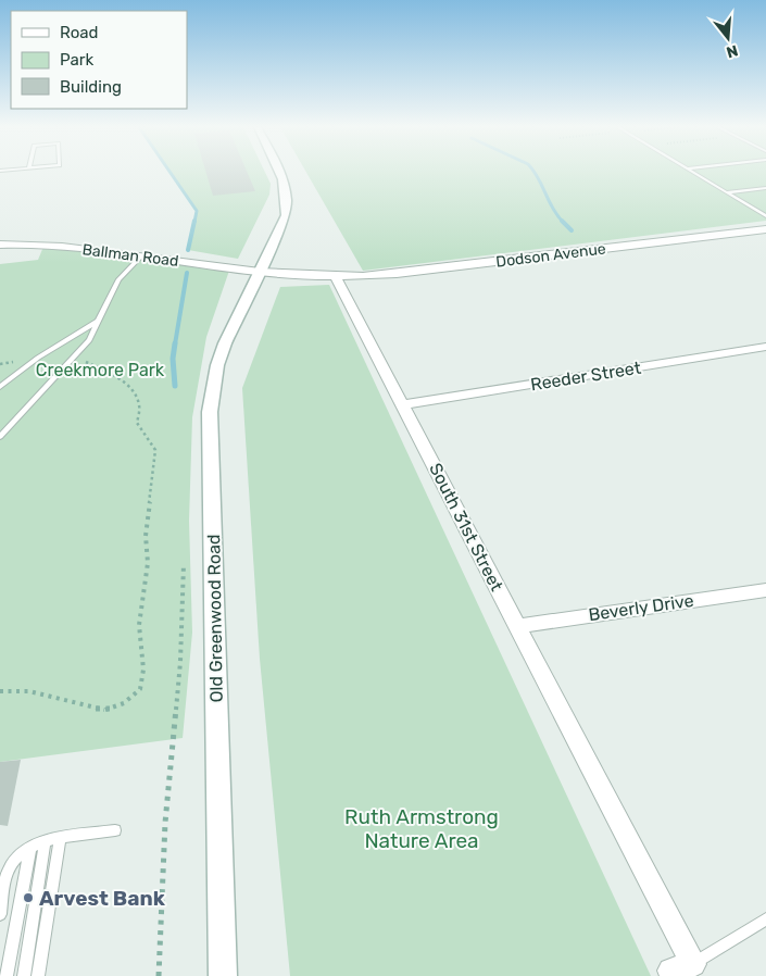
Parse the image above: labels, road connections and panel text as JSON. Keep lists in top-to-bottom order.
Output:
{
  "streets": {
    "main road": ["Old Greenwood Road"],
    "street": [
      "Ballman Road",
      "Dodson Avenue",
      "Reeder Street",
      "South 31st Street",
      "Beverly Drive"
    ]
  },
  "crossings": [
    ["Ballman Road", "Old Greenwood Road"],
    ["Dodson Avenue", "South 31st Street"],
    ["Reeder Street", "South 31st Street"],
    ["South 31st Street", "Beverly Drive"]
  ],
  "parks": ["Creekmore Park", "Ruth Armstrong Nature Area"],
  "places": ["Arvest Bank"],
  "legend": ["Road", "Park", "Building"],
  "north": "bottom"
}
